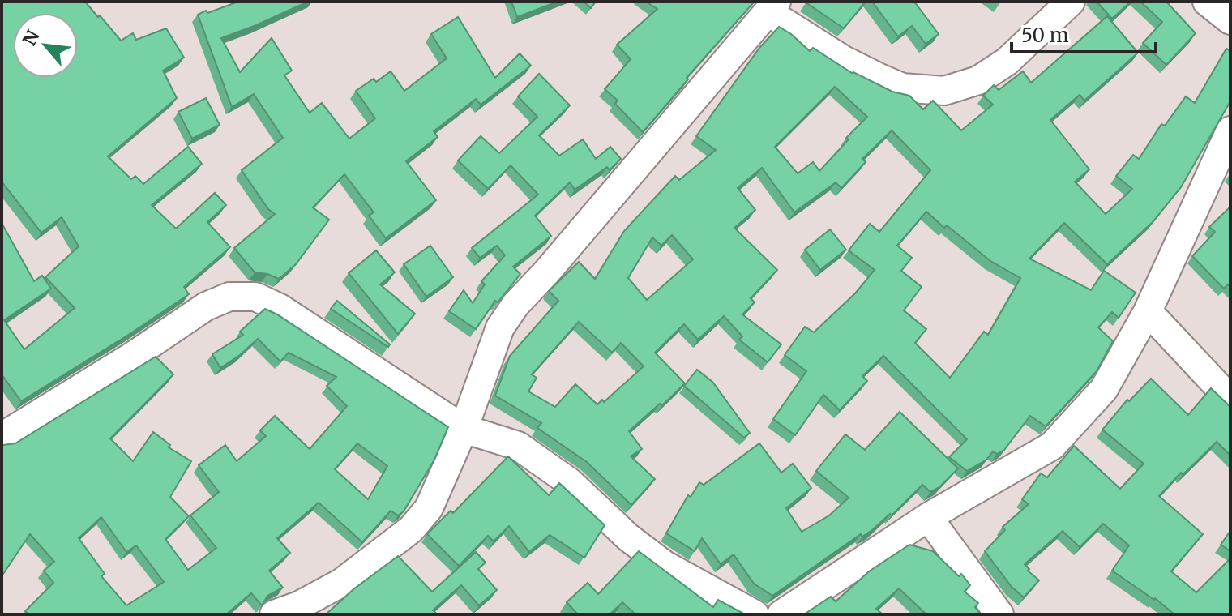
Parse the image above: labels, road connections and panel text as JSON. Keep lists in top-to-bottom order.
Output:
{
  "scale_bar": "50 m",
  "north": "top left"
}
